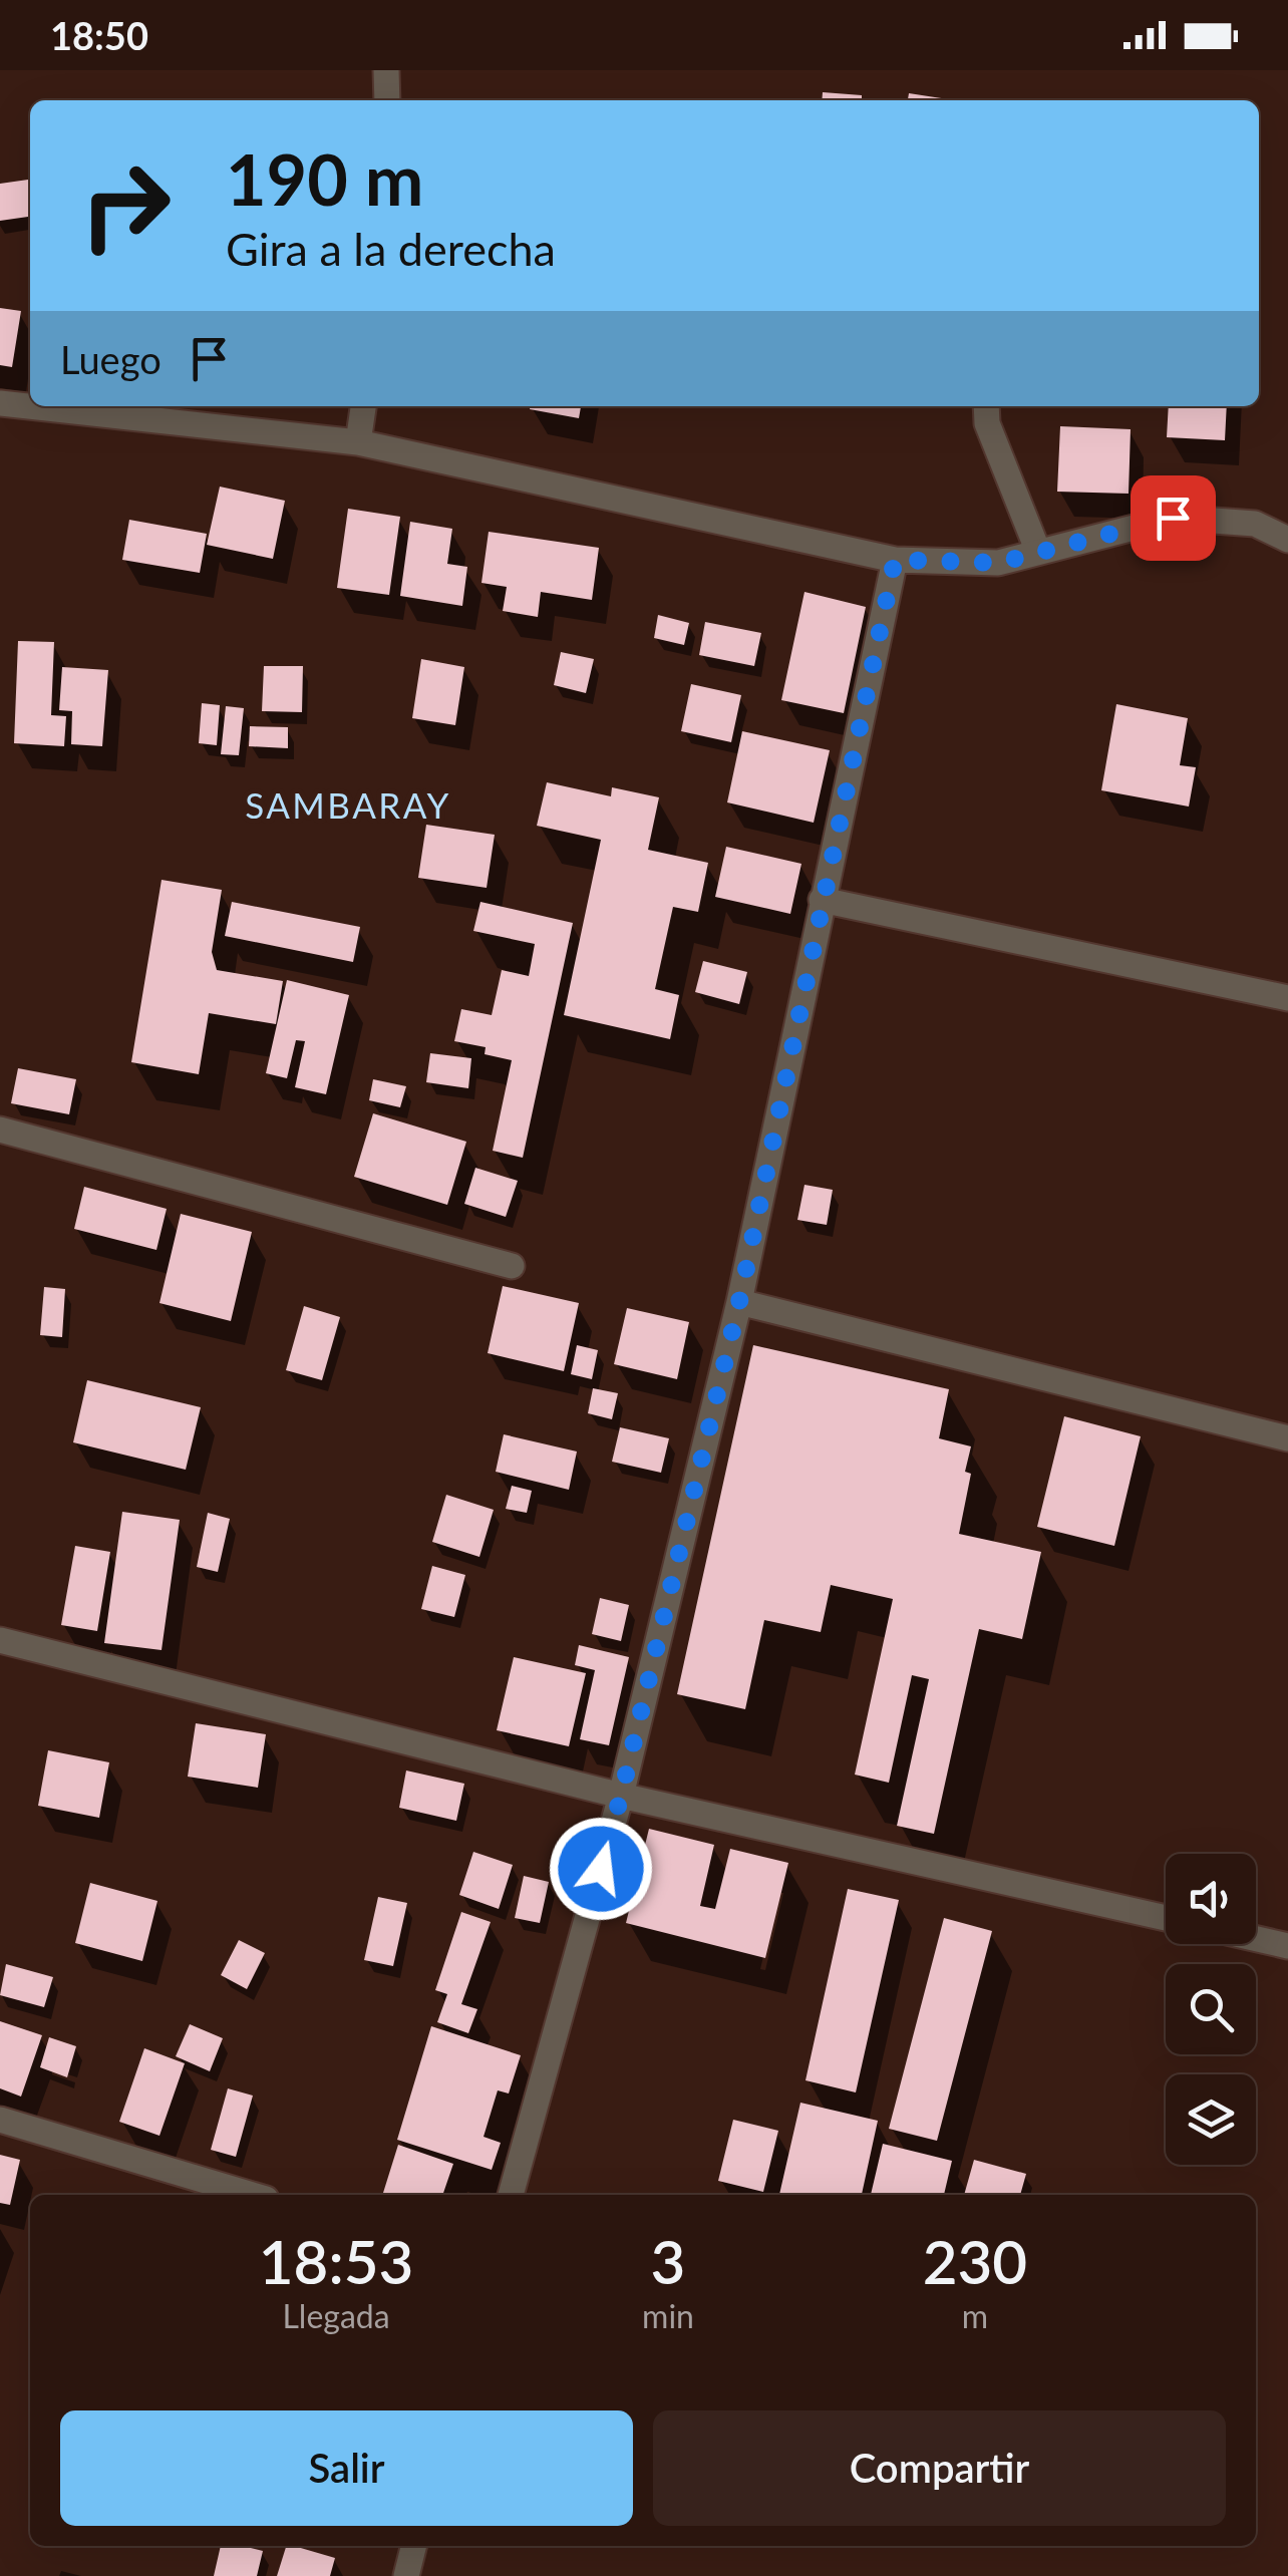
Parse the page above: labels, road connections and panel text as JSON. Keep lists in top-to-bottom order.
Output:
{
  "districts": ["SAMBARAY"],
  "page": {
    "status": "18:50",
    "turn": ["190 m", "Gira a la derecha"],
    "then": "Luego",
    "eta": [
      "18:53",
      "Llegada",
      "3",
      "min",
      "230",
      "m"
    ],
    "buttons": ["Salir", "Compartir"]
  }
}
